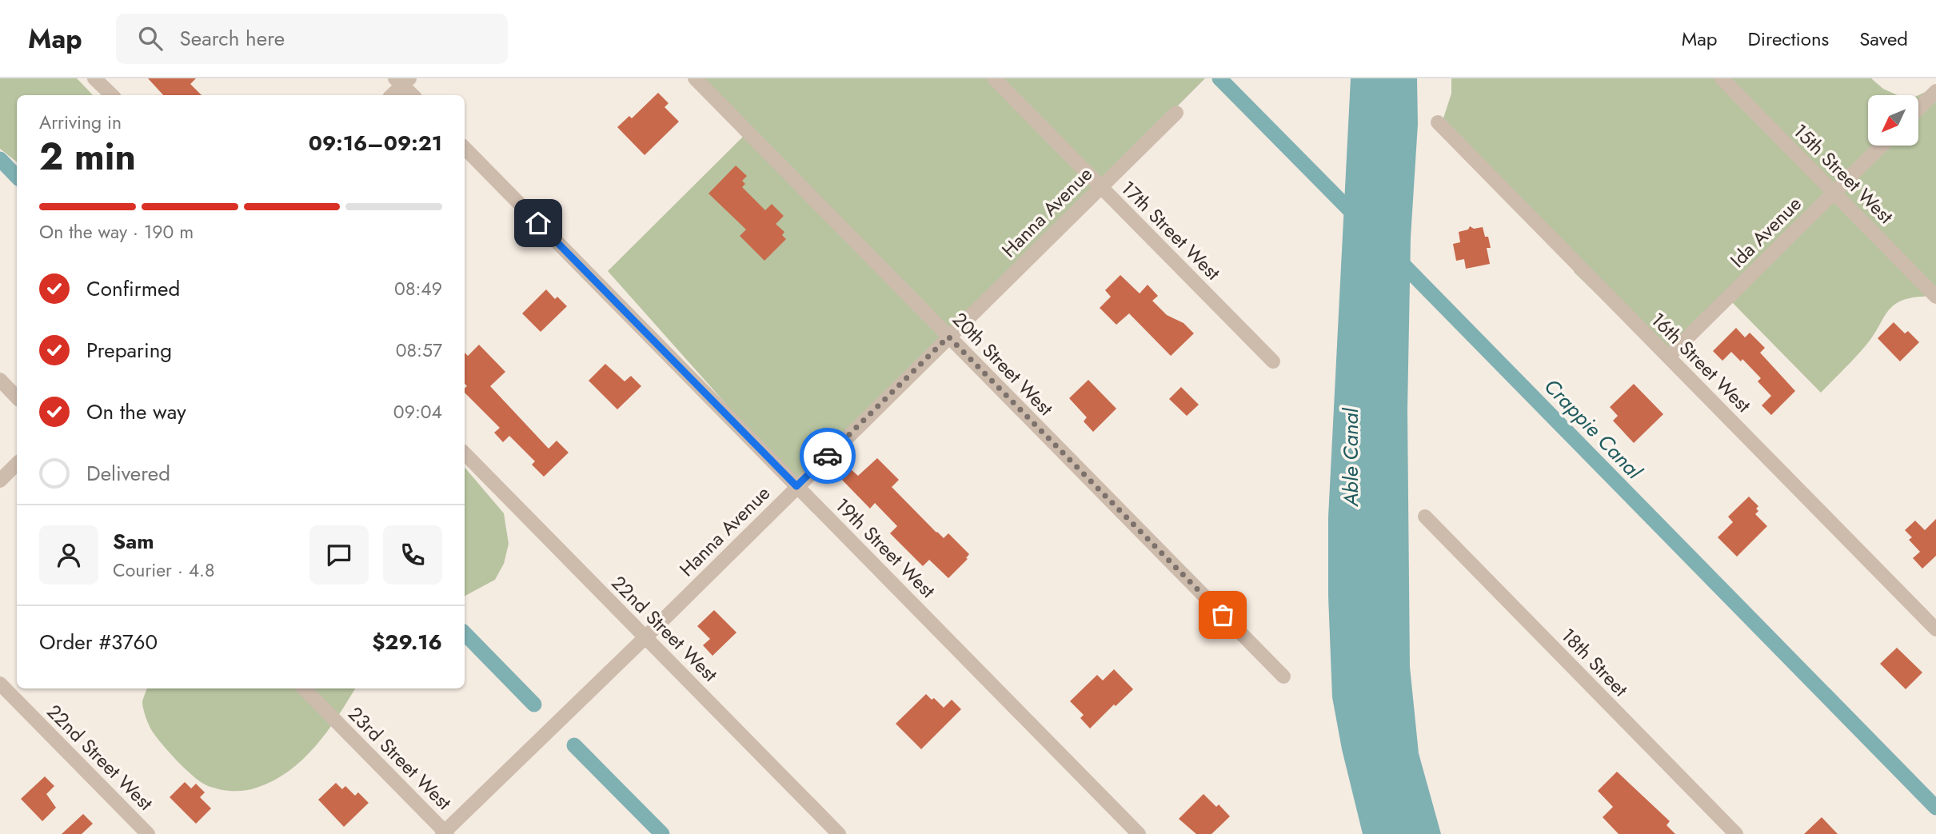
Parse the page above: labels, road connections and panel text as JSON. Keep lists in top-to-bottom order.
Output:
{
  "streets": {
    "street": [
      "15th Street West",
      "Hanna Avenue",
      "17th Street West",
      "Ida Avenue",
      "16th Street West",
      "20th Street West",
      "19th Street West",
      "22nd Street West",
      "18th Street",
      "23rd Street West"
    ]
  },
  "crossings": [
    ["15th Street West", "Ida Avenue"],
    ["Hanna Avenue", "17th Street West"],
    ["Hanna Avenue", "20th Street West"],
    ["Hanna Avenue", "19th Street West"],
    ["Hanna Avenue", "22nd Street West"],
    ["Hanna Avenue", "23rd Street West"],
    ["Ida Avenue", "16th Street West"]
  ],
  "water": ["Crappie Canal", "Able Canal"],
  "north": "bottom left",
  "page": {
    "header": "Map",
    "search": "Search here",
    "nav": ["Map", "Directions", "Saved"],
    "heading": ["2 min", "Arriving in", "09:16–09:21"],
    "panel": [
      "Sam",
      "Courier · 4.8",
      "Order #3760",
      "$29.16"
    ],
    "bar": "On the way · 190 m",
    "list": [
      ["Confirmed", "08:49"],
      ["Preparing", "08:57"],
      ["On the way", "09:04"],
      "Delivered"
    ]
  }
}
